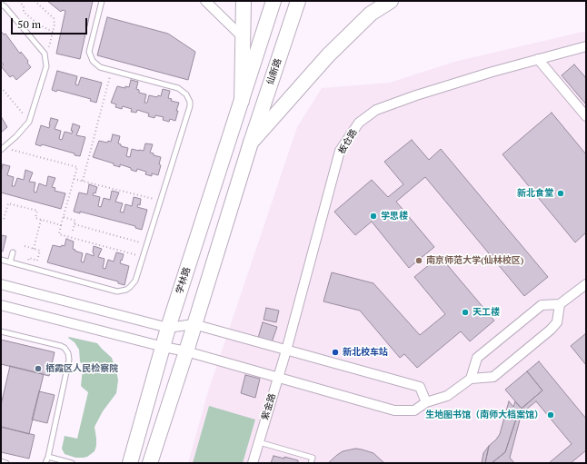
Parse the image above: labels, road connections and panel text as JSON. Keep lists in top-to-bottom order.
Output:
{
  "streets": {
    "main road": ["仙新路", "学林路"],
    "street": ["板仓路", "紫金路"]
  },
  "crossings": [
    ["板仓路", "紫金路"]
  ],
  "places": [
    "新北食堂",
    "学思楼",
    "南京师范大学(仙林校区)",
    "天工楼",
    "新北校车站",
    "栖霞区人民检察院",
    "生地图书馆（南师大档案馆）"
  ],
  "scale_bar": "50 m"
}
